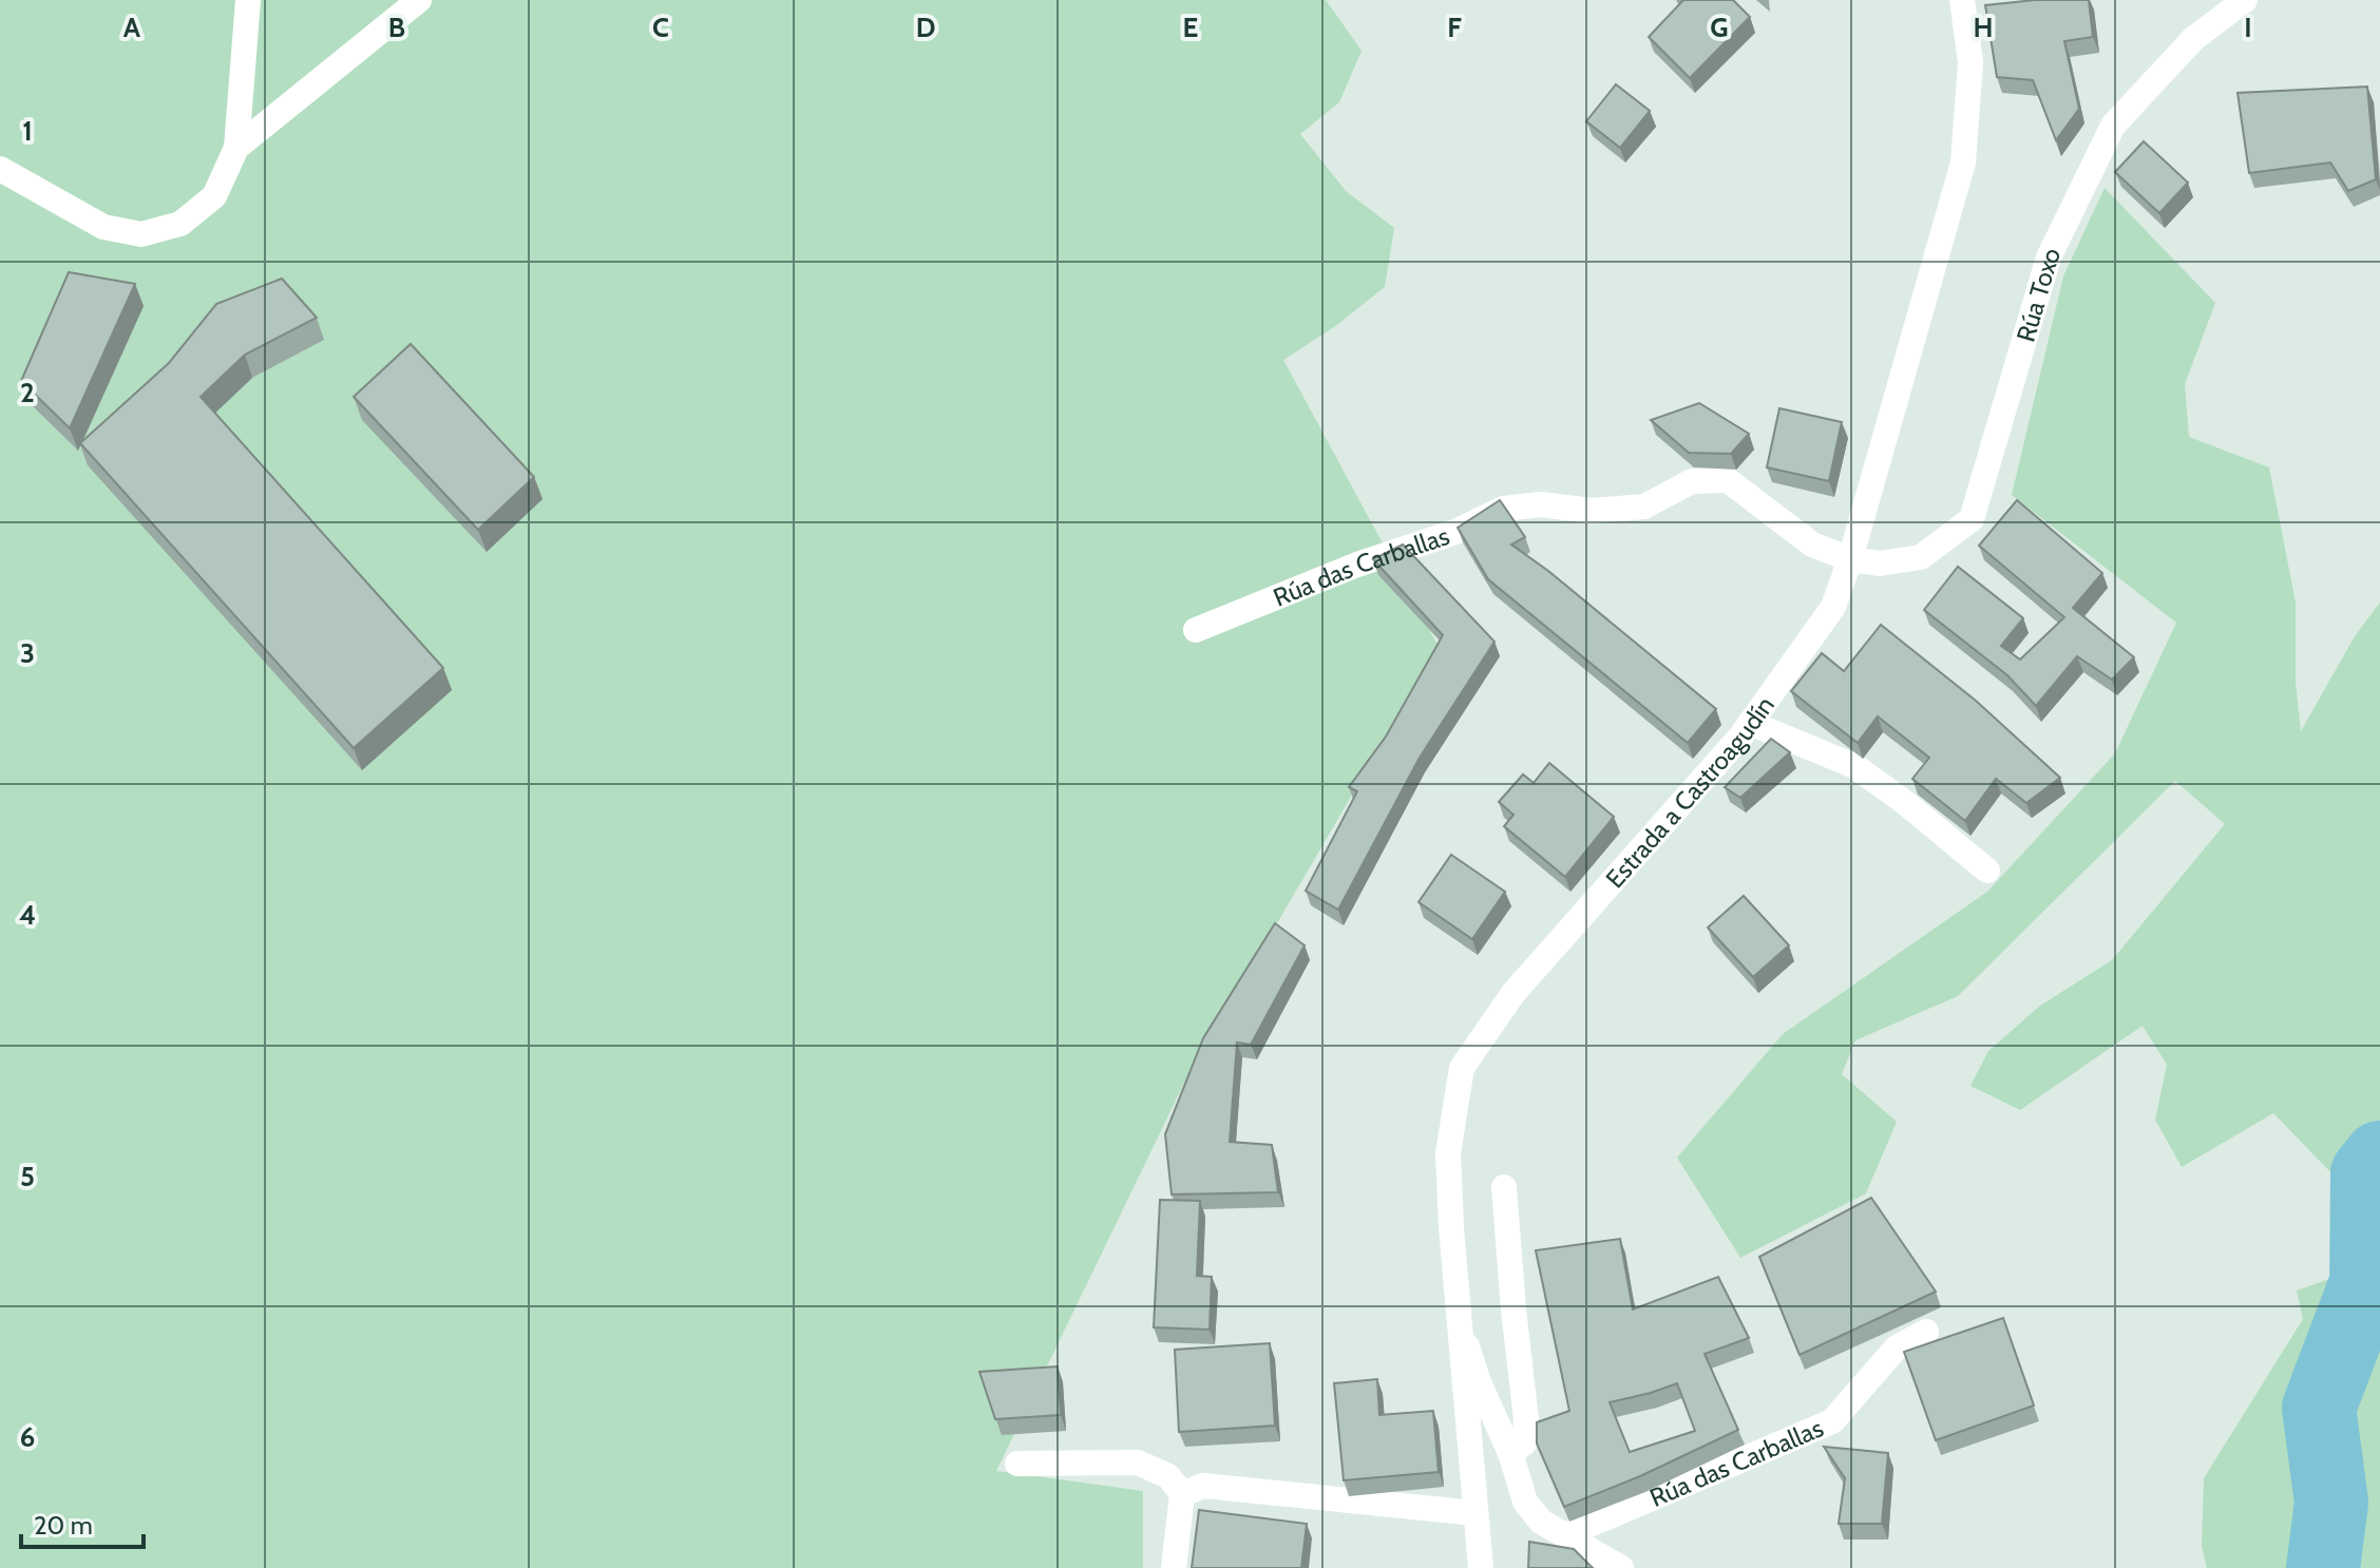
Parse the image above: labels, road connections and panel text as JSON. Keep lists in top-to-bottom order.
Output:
{
  "streets": {
    "street": ["Rúa Toxo", "Rúa das Carballas", "Estrada a Castroagudín"]
  },
  "crossings": [
    ["Rúa Toxo", "Rúa das Carballas"],
    ["Rúa Toxo", "Estrada a Castroagudín"],
    ["Rúa das Carballas", "Estrada a Castroagudín"]
  ],
  "scale_bar": "20 m",
  "grid": {
    "columns": [
      "A",
      "B",
      "C",
      "D",
      "E",
      "F",
      "G",
      "H",
      "I"
    ],
    "rows": [
      "1",
      "2",
      "3",
      "4",
      "5",
      "6"
    ]
  }
}
